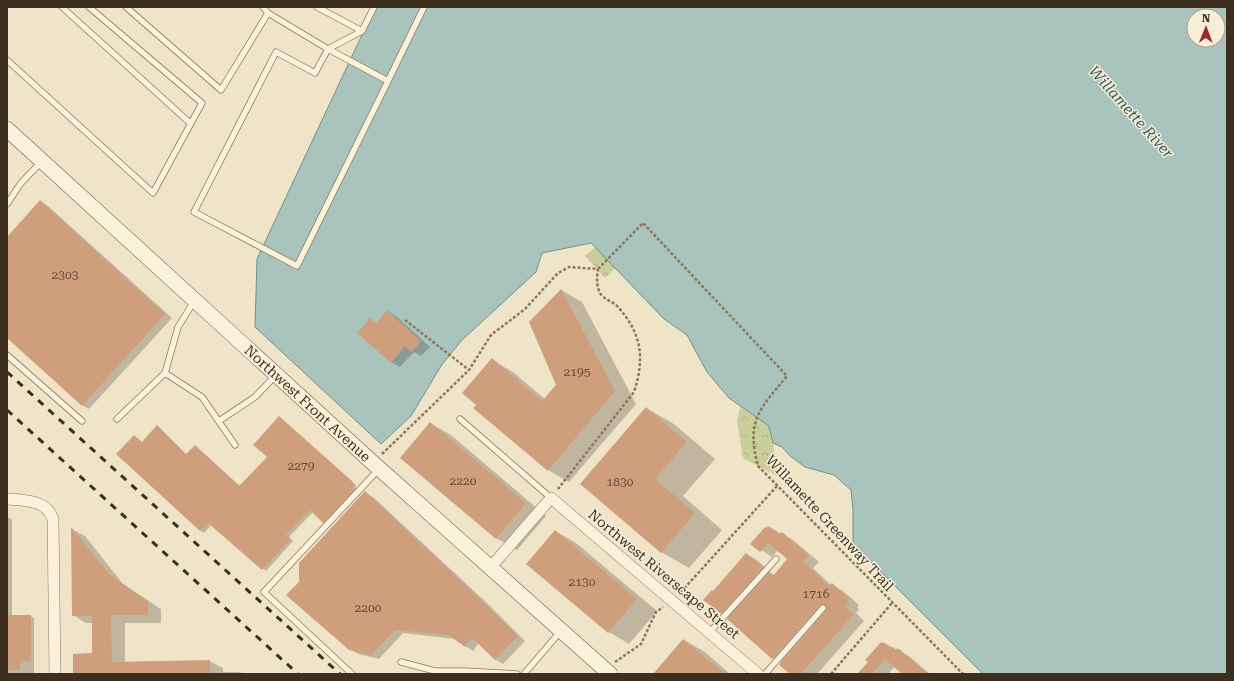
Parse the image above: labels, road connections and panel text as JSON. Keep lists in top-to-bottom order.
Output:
{
  "streets": {
    "main road": ["Northwest Front Avenue"],
    "street": ["Northwest Riverscape Street"],
    "path": ["Willamette Greenway Trail"]
  },
  "water": ["Willamette River"],
  "house_numbers": [
    "2303",
    "2195",
    "2279",
    "2220",
    "1830",
    "2130",
    "1716",
    "2200"
  ],
  "north": "top"
}
